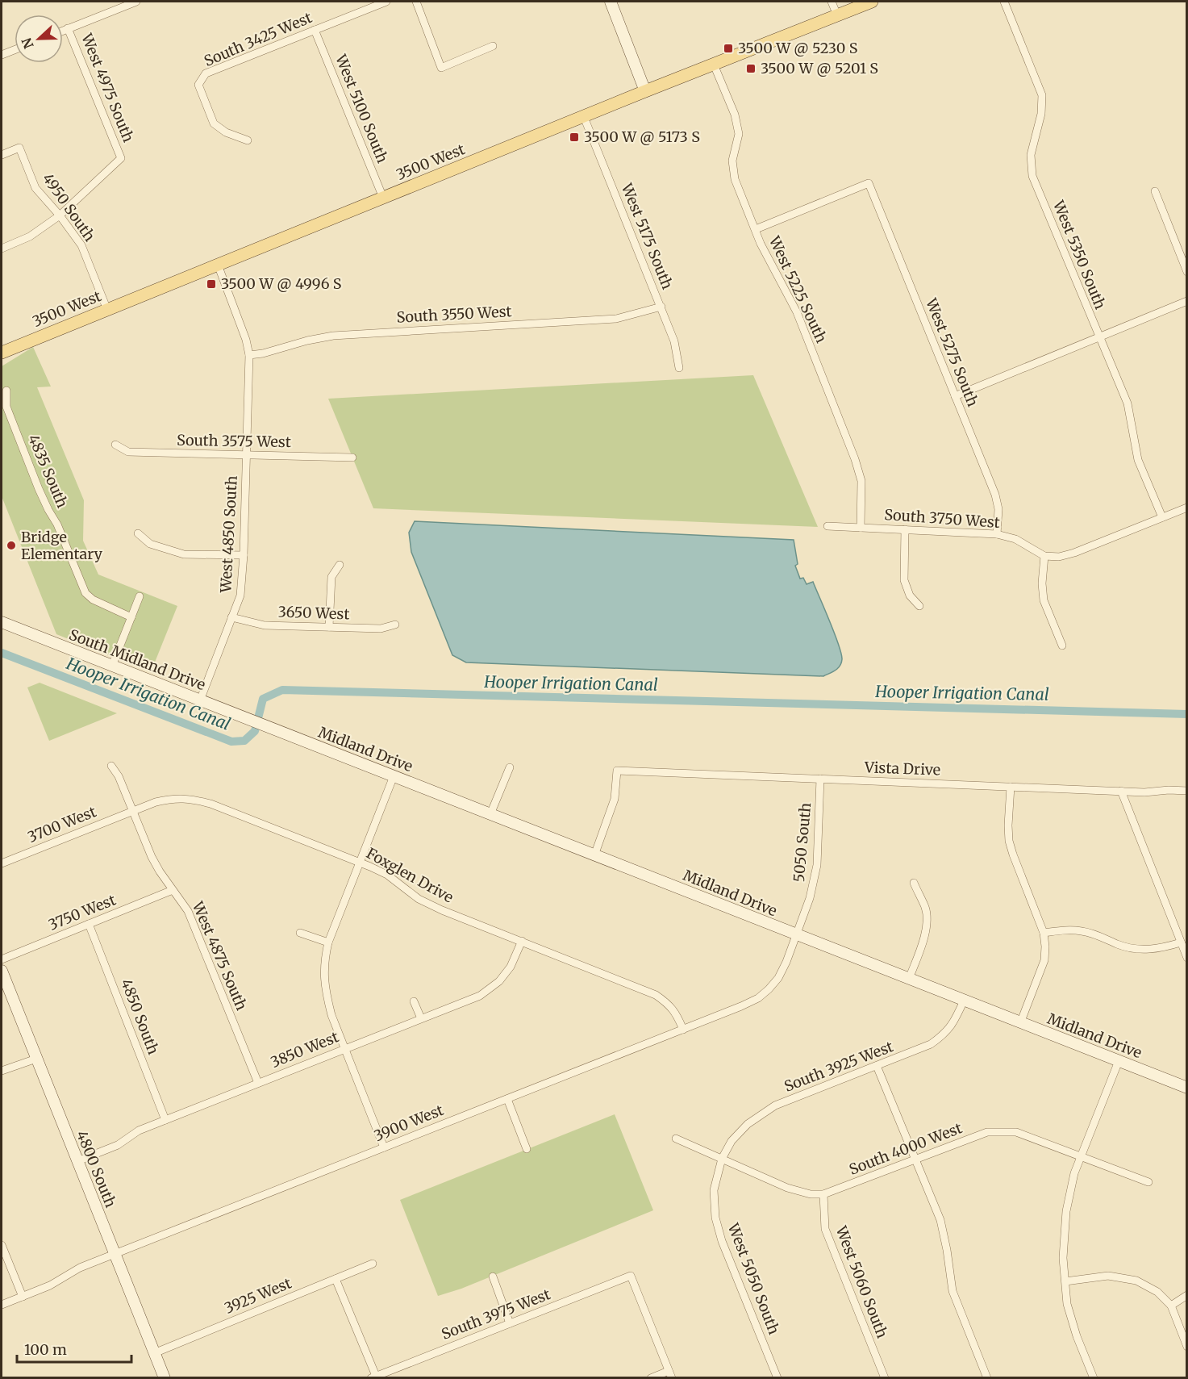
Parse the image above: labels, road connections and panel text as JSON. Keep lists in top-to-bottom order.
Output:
{
  "streets": {
    "main road": ["3500 West"],
    "street": [
      "South 3425 West",
      "West 4975 South",
      "West 5100 South",
      "4950 South",
      "West 5175 South",
      "West 5350 South",
      "West 5225 South",
      "South 3550 West",
      "West 5275 South",
      "South 3575 West",
      "4835 South",
      "South 3750 West",
      "West 4850 South",
      "3650 West",
      "South Midland Drive",
      "Midland Drive",
      "Vista Drive",
      "3700 West",
      "5050 South",
      "Foxglen Drive",
      "3750 West",
      "West 4875 South",
      "4850 South",
      "3850 West",
      "South 3925 West",
      "3900 West",
      "South 4000 West",
      "4800 South",
      "West 5050 South",
      "West 5060 South",
      "3925 West",
      "South 3975 West"
    ]
  },
  "crossings": [
    ["South 3425 West", "West 5100 South"],
    ["West 4975 South", "4950 South"],
    ["West 5100 South", "3500 West"],
    ["3500 West", "4950 South"],
    ["3500 West", "West 5175 South"],
    ["3500 West", "West 5225 South"],
    ["3500 West", "West 4850 South"],
    ["West 5175 South", "South 3550 West"],
    ["West 5225 South", "West 5275 South"],
    ["West 5225 South", "South 3750 West"],
    ["South 3550 West", "West 4850 South"],
    ["West 5275 South", "South 3750 West"],
    ["South 3575 West", "West 4850 South"],
    ["West 4850 South", "3650 West"],
    ["West 4850 South", "South Midland Drive"],
    ["South Midland Drive", "Midland Drive"],
    ["Midland Drive", "Vista Drive"],
    ["Midland Drive", "5050 South"],
    ["Midland Drive", "South 3925 West"],
    ["Midland Drive", "3900 West"],
    ["Vista Drive", "5050 South"],
    ["3700 West", "Foxglen Drive"],
    ["3700 West", "West 4875 South"],
    ["5050 South", "3900 West"],
    ["Foxglen Drive", "West 4875 South"],
    ["Foxglen Drive", "3850 West"],
    ["Foxglen Drive", "3900 West"],
    ["3750 West", "West 4875 South"],
    ["3750 West", "4850 South"],
    ["West 4875 South", "3850 West"],
    ["4850 South", "3850 West"],
    ["3850 West", "4800 South"],
    ["South 3925 West", "South 4000 West"],
    ["South 3925 West", "West 5050 South"],
    ["3900 West", "4800 South"],
    ["South 4000 West", "West 5050 South"],
    ["South 4000 West", "West 5060 South"],
    ["4800 South", "3925 West"]
  ],
  "water": ["Hooper Irrigation Canal"],
  "places": {
    "transit": [
      "3500 W @ 5230 S",
      "3500 W @ 5201 S",
      "3500 W @ 5173 S",
      "3500 W @ 4996 S"
    ],
    "other": ["Bridge Elementary"]
  },
  "scale_bar": "100 m",
  "north": "left"
}
